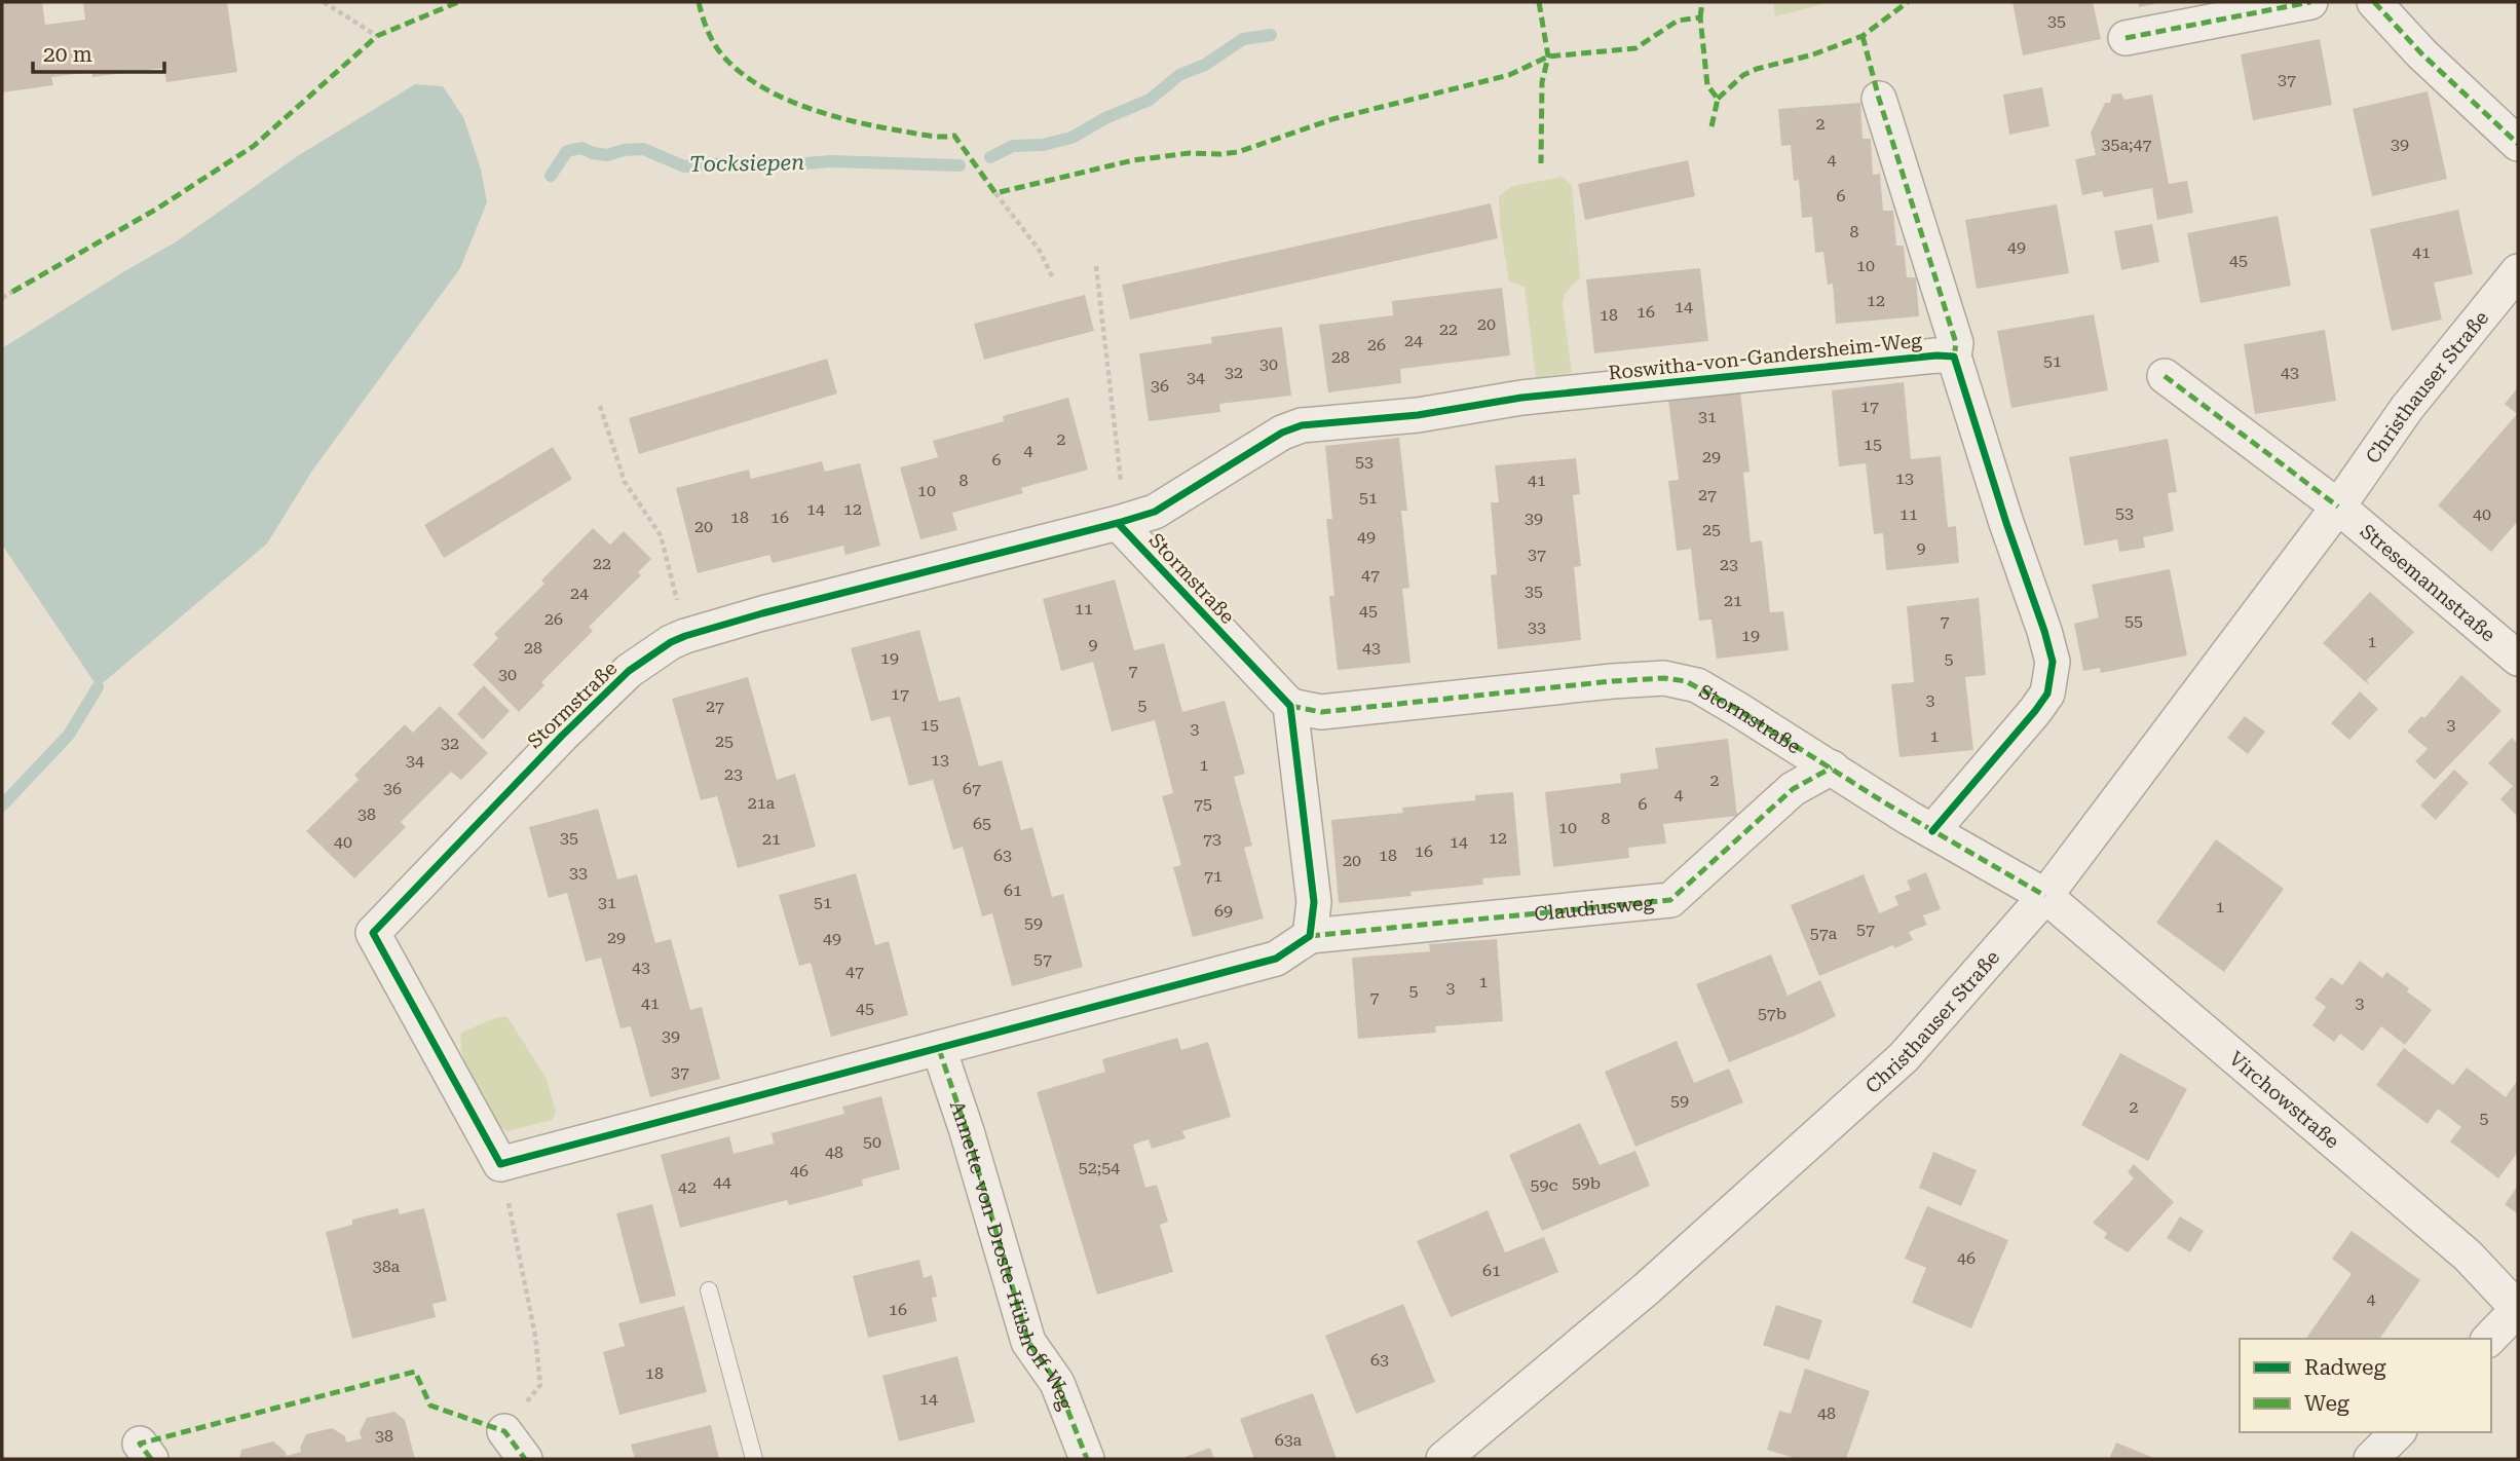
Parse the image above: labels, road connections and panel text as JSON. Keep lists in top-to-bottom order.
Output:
{
  "streets": {
    "street": [
      "Roswitha-von-Gandersheim-Weg",
      "Christhauser Straße",
      "Stormstraße",
      "Stresemannstraße",
      "Claudiusweg",
      "Virchowstraße",
      "Annette-von-Droste-Hülshoff-Weg"
    ]
  },
  "crossings": [
    ["Roswitha-von-Gandersheim-Weg", "Stormstraße"],
    ["Christhauser Straße", "Stormstraße"],
    ["Christhauser Straße", "Stresemannstraße"],
    ["Christhauser Straße", "Virchowstraße"],
    ["Stormstraße", "Claudiusweg"],
    ["Stormstraße", "Virchowstraße"]
  ],
  "water": ["Tocksiepen"],
  "house_numbers": [
    "35",
    "37",
    "2",
    "35a;47",
    "39",
    "4",
    "6",
    "8",
    "49",
    "41",
    "45",
    "10",
    "12",
    "14",
    "16",
    "18",
    "20",
    "22",
    "24",
    "26",
    "28",
    "51",
    "30",
    "32",
    "43",
    "34",
    "36",
    "17",
    "31",
    "2",
    "15",
    "4",
    "29",
    "6",
    "53",
    "13",
    "8",
    "41",
    "10",
    "27",
    "51",
    "14",
    "12",
    "53",
    "11",
    "40",
    "18",
    "16",
    "39",
    "20",
    "25",
    "49",
    "9",
    "37",
    "22",
    "23",
    "47",
    "35",
    "24",
    "21",
    "11",
    "45",
    "26",
    "7",
    "55",
    "33",
    "19",
    "1",
    "9",
    "28",
    "43",
    "19",
    "5",
    "7",
    "30",
    "17",
    "3",
    "5",
    "27",
    "15",
    "3",
    "3",
    "1",
    "25",
    "32",
    "13",
    "34",
    "1",
    "23",
    "2",
    "36",
    "67",
    "4",
    "21a",
    "75",
    "6",
    "38",
    "8",
    "65",
    "10",
    "35",
    "12",
    "21",
    "73",
    "40",
    "14",
    "16",
    "63",
    "18",
    "20",
    "33",
    "71",
    "61",
    "31",
    "51",
    "1",
    "69",
    "59",
    "57",
    "57a",
    "29",
    "49",
    "57",
    "43",
    "47",
    "1",
    "3",
    "5",
    "7",
    "41",
    "3",
    "45",
    "57b",
    "39",
    "37",
    "59",
    "2",
    "5",
    "50",
    "48",
    "52;54",
    "46",
    "44",
    "59b",
    "59c",
    "42",
    "46",
    "38a",
    "61",
    "4",
    "16",
    "63",
    "18",
    "14",
    "48",
    "38",
    "63a"
  ],
  "legend": ["Radweg", "Weg"],
  "scale_bar": "20 m"
}
